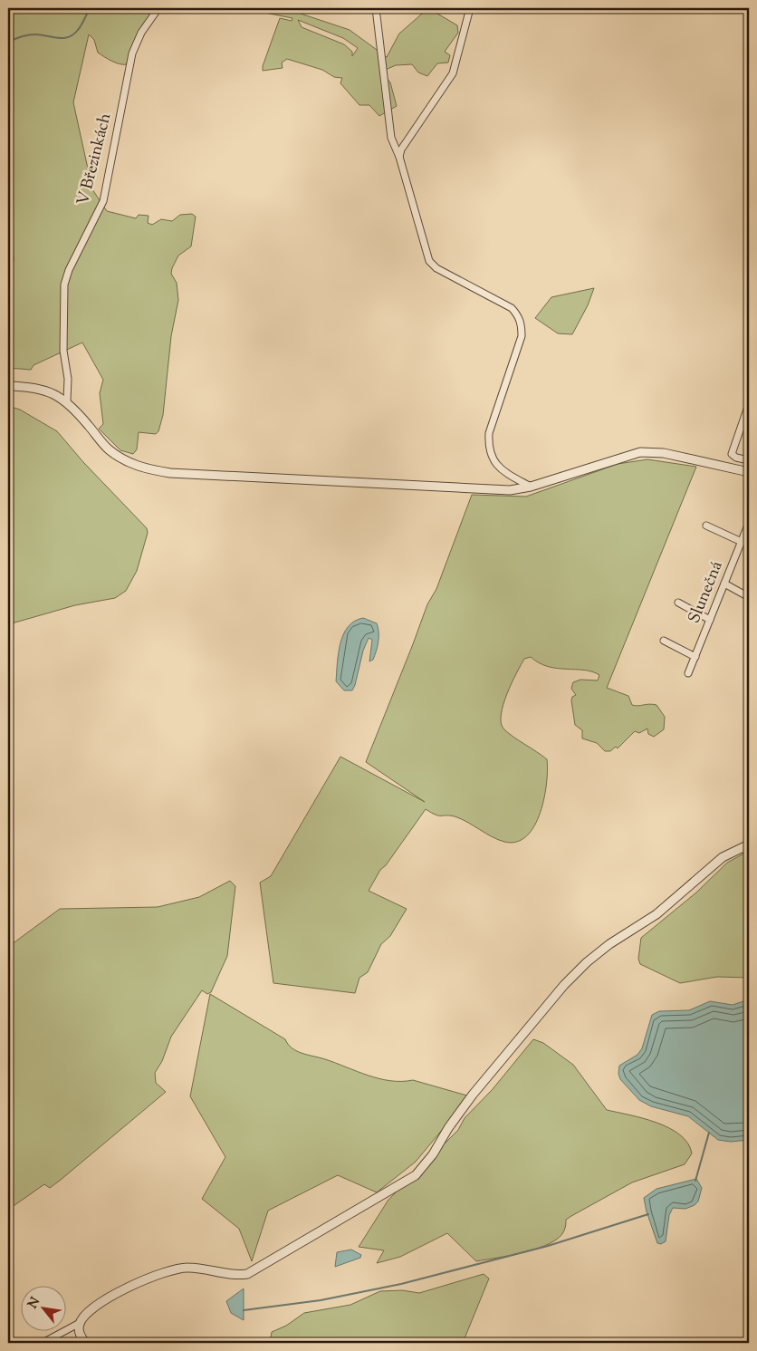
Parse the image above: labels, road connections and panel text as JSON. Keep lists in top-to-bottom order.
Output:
{
  "streets": {
    "street": ["V Březinkách", "Slunečná"]
  },
  "north": "top left"
}
